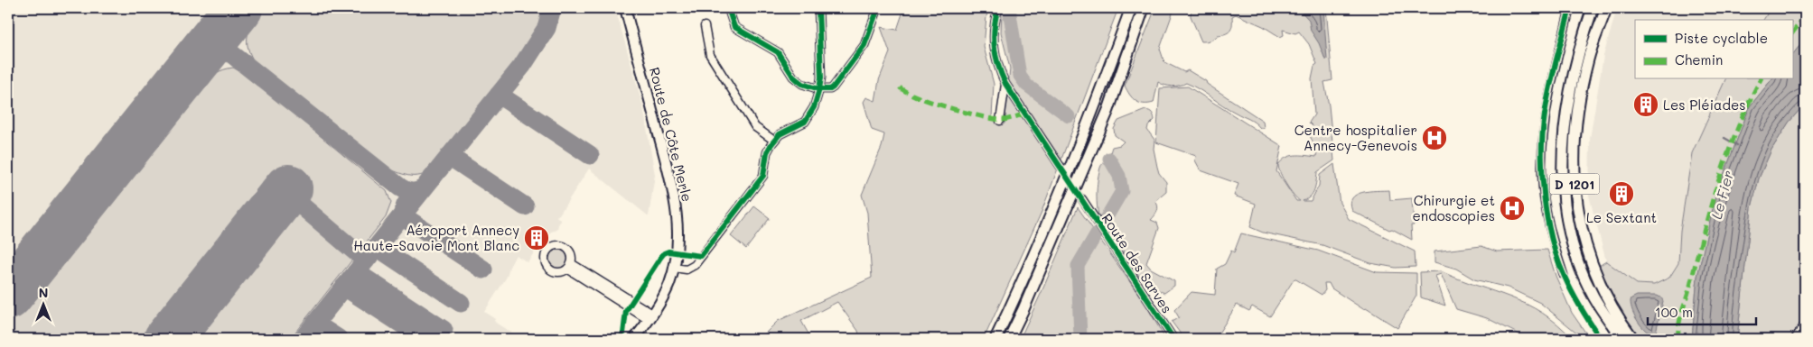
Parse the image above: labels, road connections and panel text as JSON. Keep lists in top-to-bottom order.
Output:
{
  "streets": {
    "highway": ["D 1201"],
    "main road": ["Route de Côte Merle"],
    "street": ["Route des Sarves"]
  },
  "water": ["Le Fier"],
  "places": {
    "building": ["Les Pléiades", "Le Sextant", "Aéroport Annecy Haute-Savoie Mont Blanc"],
    "hospital": ["Centre hospitalier Annecy-Genevois", "Chirurgie et endoscopies"]
  },
  "legend": ["Piste cyclable", "Chemin"],
  "scale_bar": "100 m",
  "north": "top"
}
